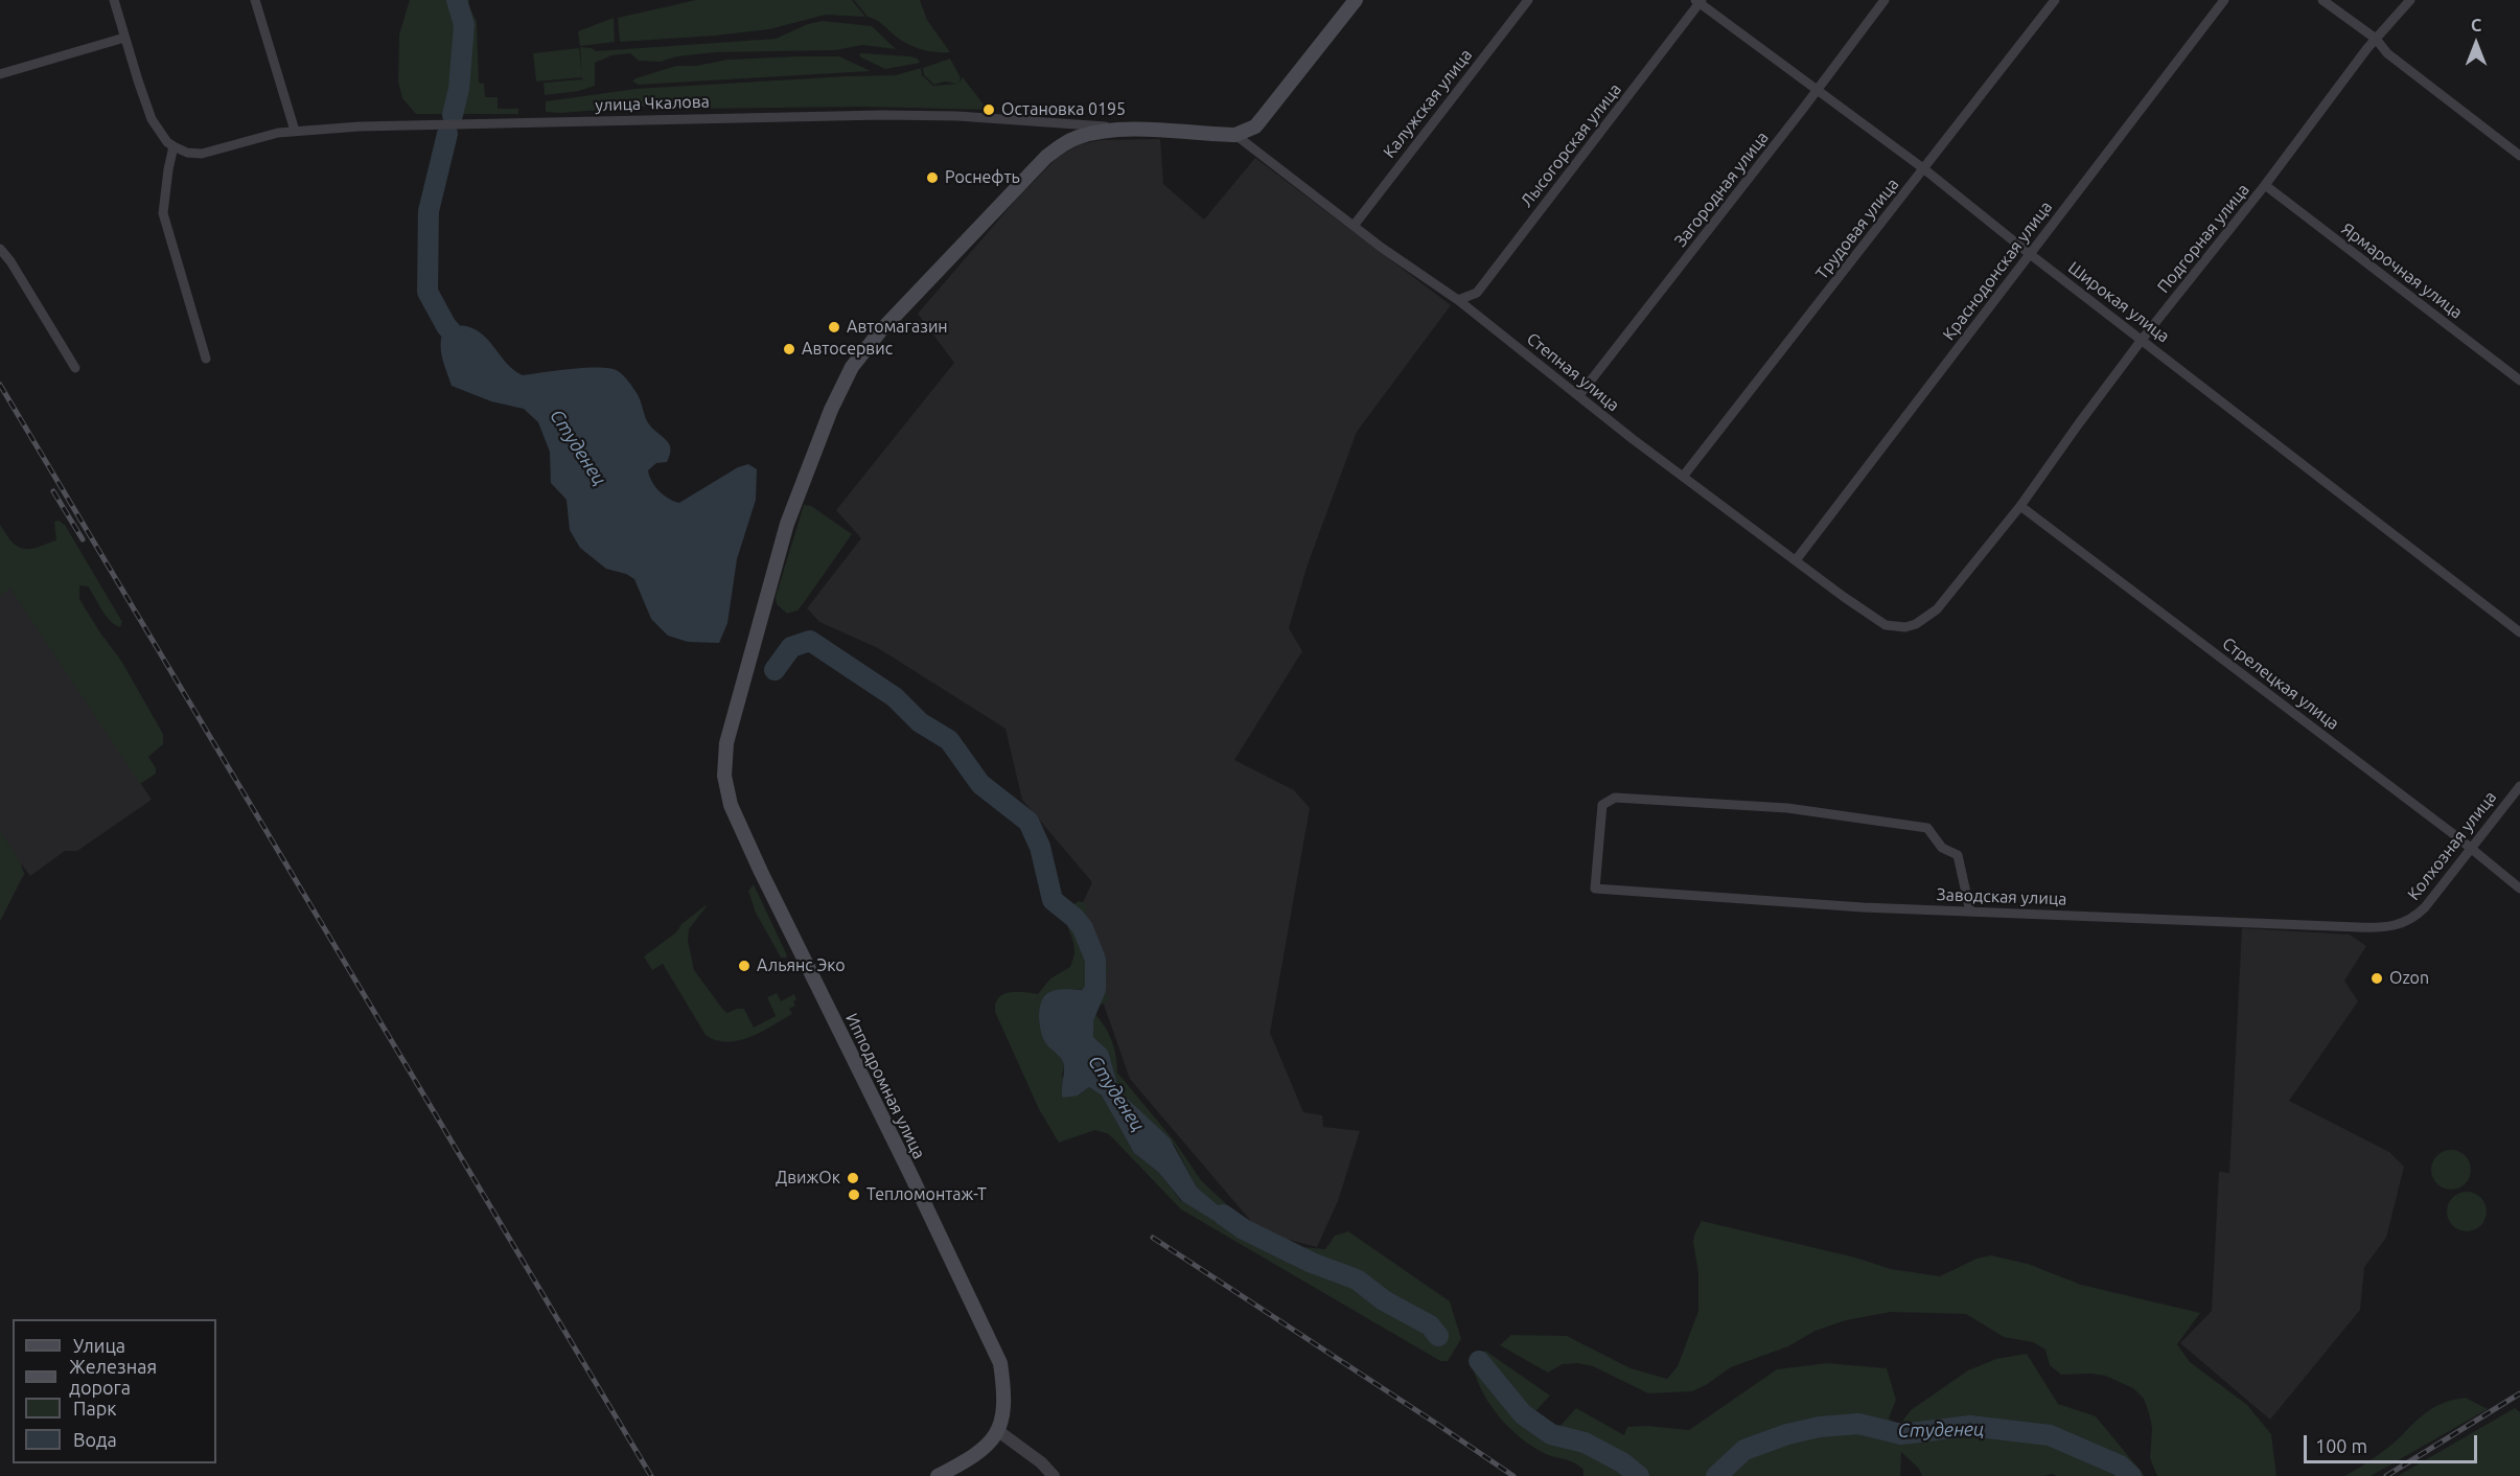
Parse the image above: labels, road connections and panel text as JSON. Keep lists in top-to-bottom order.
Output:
{
  "streets": {
    "main road": ["Ипподромная улица"],
    "street": [
      "улица Чкалова",
      "Калужская улица",
      "Лысогорская улица",
      "Загородная улица",
      "Трудовая улица",
      "Подгорная улица",
      "Краснодонская улица",
      "Ярмарочная улица",
      "Широкая улица",
      "Степная улица",
      "Стрелецкая улица",
      "Колхозная улица",
      "Заводская улица"
    ]
  },
  "crossings": [
    ["улица Чкалова", "Ипподромная улица"],
    ["Калужская улица", "Степная улица"],
    ["Лысогорская улица", "Широкая улица"],
    ["Лысогорская улица", "Степная улица"],
    ["Загородная улица", "Широкая улица"],
    ["Загородная улица", "Степная улица"],
    ["Трудовая улица", "Широкая улица"],
    ["Трудовая улица", "Степная улица"],
    ["Подгорная улица", "Ярмарочная улица"],
    ["Подгорная улица", "Широкая улица"],
    ["Подгорная улица", "Степная улица"],
    ["Подгорная улица", "Стрелецкая улица"],
    ["Краснодонская улица", "Широкая улица"],
    ["Краснодонская улица", "Степная улица"],
    ["Степная улица", "Ипподромная улица"],
    ["Стрелецкая улица", "Колхозная улица"],
    ["Колхозная улица", "Заводская улица"]
  ],
  "water": ["Студенец"],
  "places": [
    "Остановка 0195",
    "Роснефть",
    "Автомагазин",
    "Автосервис",
    "Альянс Эко",
    "Ozon",
    "ДвижОк",
    "Тепломонтаж-Т"
  ],
  "legend": [
    "Улица",
    "Железная дорога",
    "Парк",
    "Вода"
  ],
  "scale_bar": "100 m",
  "north": "top"
}
